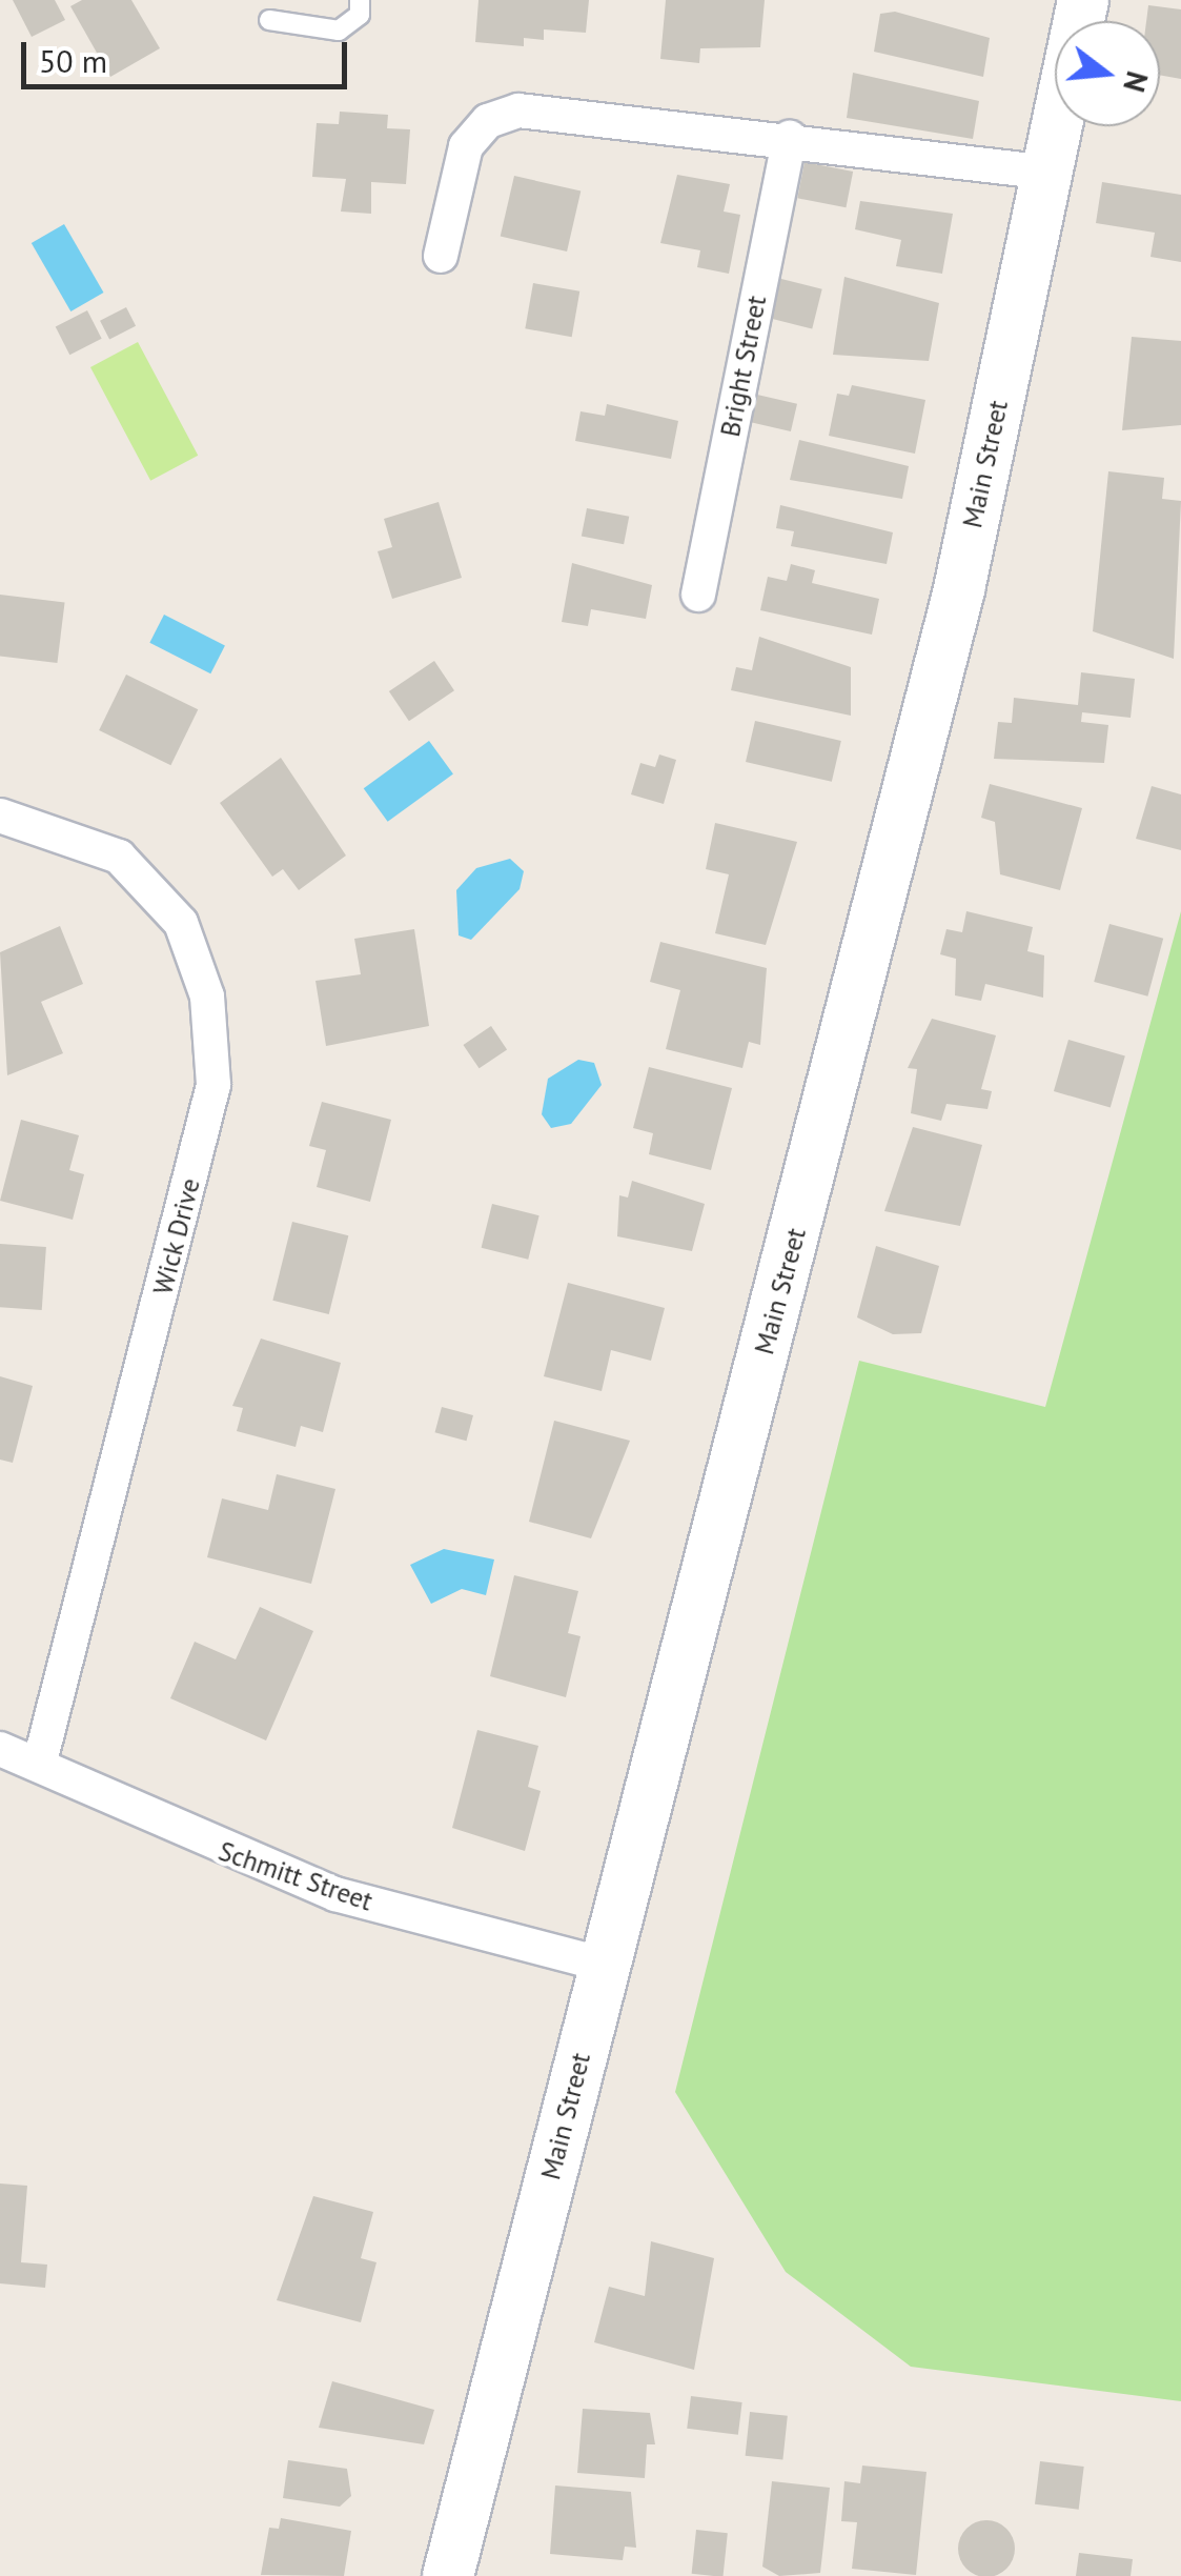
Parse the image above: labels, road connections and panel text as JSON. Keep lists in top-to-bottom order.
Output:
{
  "streets": {
    "main road": ["Main Street"],
    "street": ["Bright Street", "Wick Drive", "Schmitt Street"]
  },
  "crossings": [
    ["Main Street", "Schmitt Street"],
    ["Wick Drive", "Schmitt Street"]
  ],
  "scale_bar": "50 m",
  "north": "right"
}
